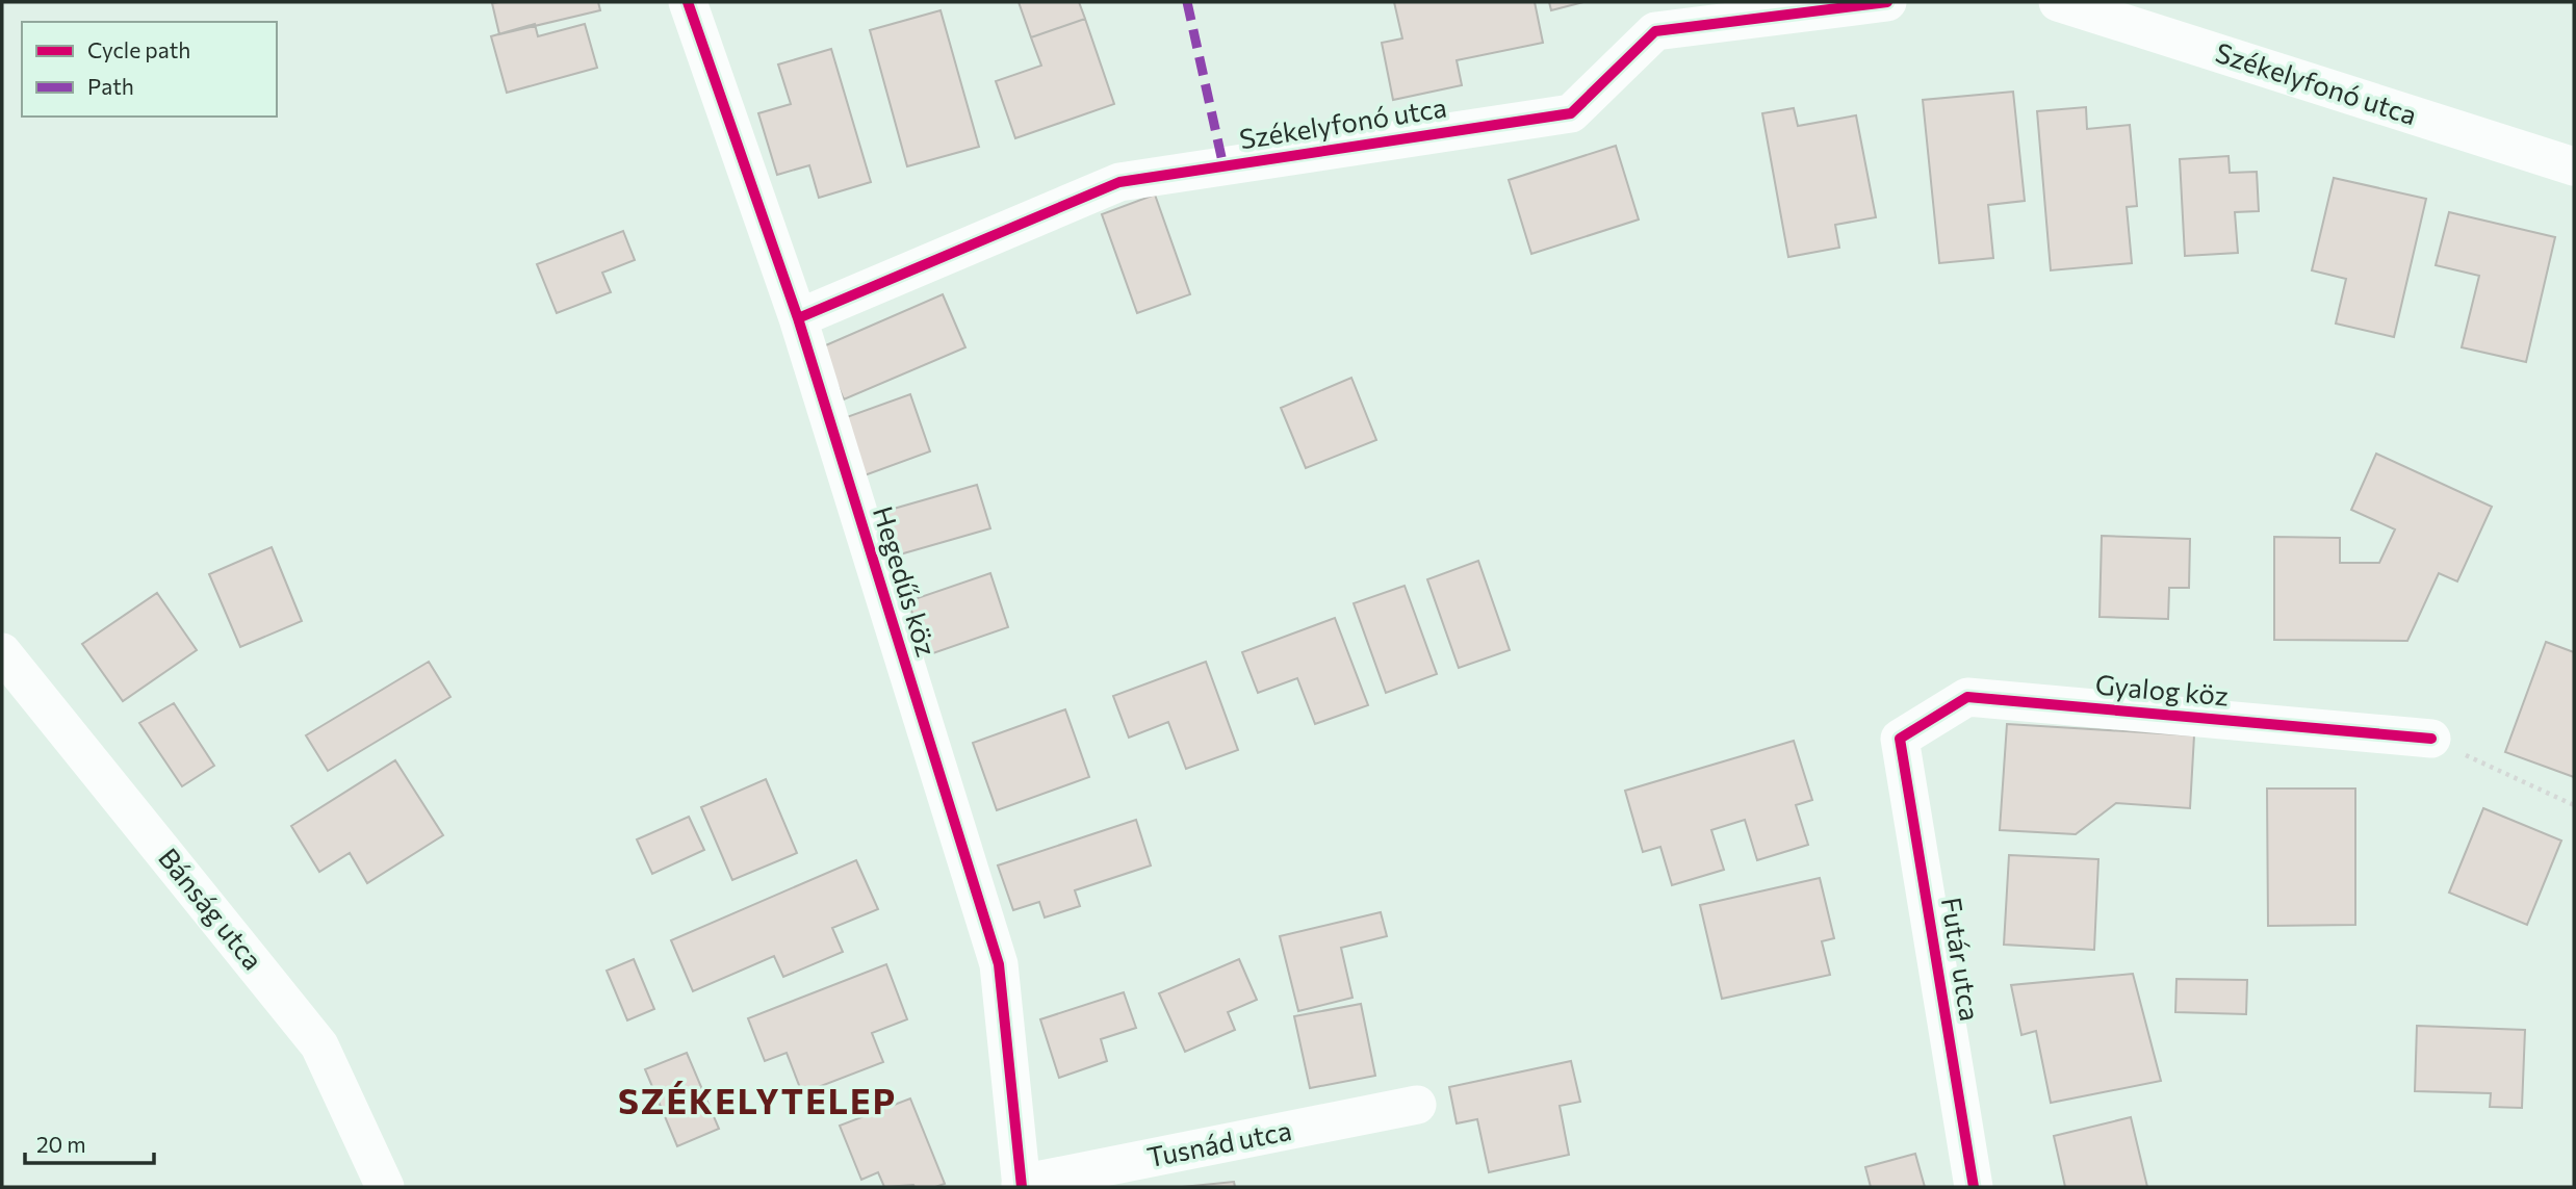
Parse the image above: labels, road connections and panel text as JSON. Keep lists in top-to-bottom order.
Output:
{
  "streets": {
    "street": [
      "Székelyfonó utca",
      "Hegedűs köz",
      "Gyalog köz",
      "Bánság utca",
      "Futár utca",
      "Tusnád utca"
    ]
  },
  "crossings": [
    ["Székelyfonó utca", "Hegedűs köz"],
    ["Hegedűs köz", "Tusnád utca"],
    ["Gyalog köz", "Futár utca"]
  ],
  "districts": ["SZÉKELYTELEP"],
  "legend": ["Cycle path", "Path"],
  "scale_bar": "20 m"
}
